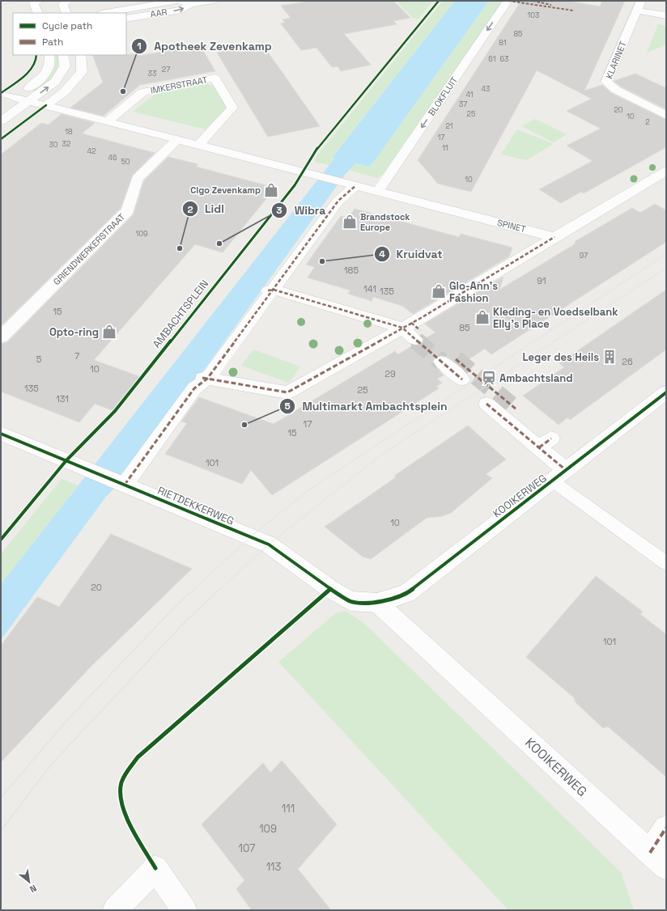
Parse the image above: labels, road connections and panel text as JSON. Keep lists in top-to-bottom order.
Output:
{
  "streets": {
    "street": [
      "AAR",
      "KLARINET",
      "IMKERSTRAAT",
      "BLOKFLUIT",
      "SPINET",
      "GRIENDWERKERSTRAAT",
      "KOOIKERWEG",
      "RIETDEKKERWEG"
    ],
    "cycle path": ["AMBACHTSPLEIN"]
  },
  "crossings": [
    ["IMKERSTRAAT", "SPINET"],
    ["BLOKFLUIT", "SPINET"],
    ["KOOIKERWEG", "RIETDEKKERWEG"]
  ],
  "one_way": ["BLOKFLUIT"],
  "places": {
    "other": [
      "Apotheek Zevenkamp",
      "Wibra",
      "Lidl",
      "Kruidvat",
      "Multimarkt Ambachtsplein"
    ],
    "shop": [
      "Cigo Zevenkamp",
      "Brandstock Europe",
      "Glo-Ann's Fashion",
      "Kleding- en Voedselbank Elly's Place",
      "Opto-ring"
    ],
    "building": ["Leger des Heils"],
    "station": ["Ambachtsland"]
  },
  "house_numbers": [
    "103",
    "85",
    "81",
    "61",
    "63",
    "27",
    "33",
    "43",
    "41",
    "37",
    "20",
    "25",
    "10",
    "2",
    "21",
    "18",
    "17",
    "32",
    "30",
    "11",
    "42",
    "46",
    "50",
    "10",
    "109",
    "97",
    "185",
    "91",
    "141",
    "135",
    "15",
    "85",
    "7",
    "5",
    "26",
    "10",
    "29",
    "135",
    "25",
    "131",
    "17",
    "15",
    "101",
    "10",
    "20",
    "101",
    "111",
    "109",
    "107",
    "113"
  ],
  "legend": ["Cycle path", "Path"],
  "north": "bottom right"
}
